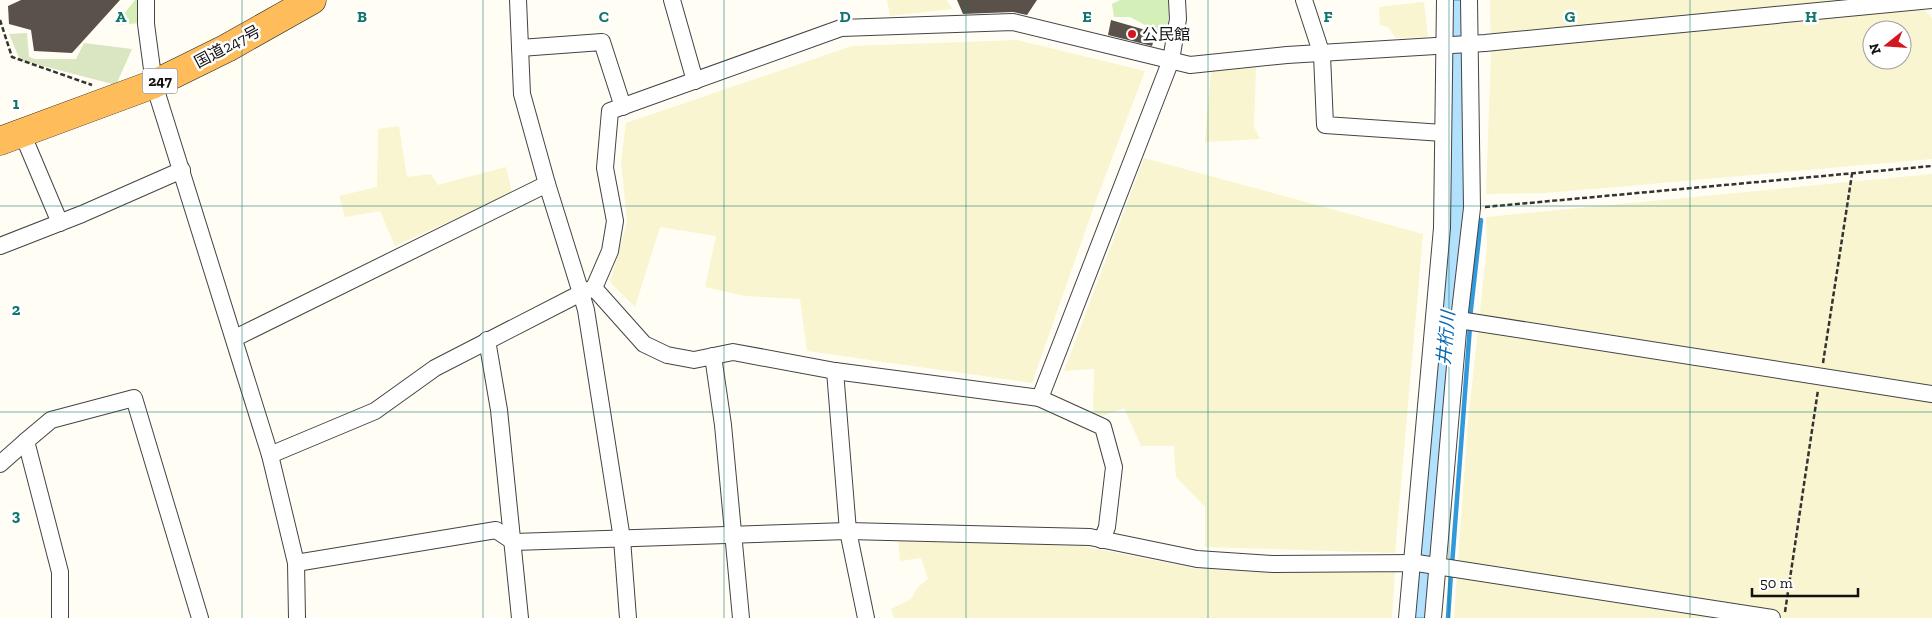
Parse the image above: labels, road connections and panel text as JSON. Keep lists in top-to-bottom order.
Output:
{
  "streets": {
    "highway": ["国道247号", "247"]
  },
  "water": ["井桁川"],
  "places": ["公民館"],
  "scale_bar": "50 m",
  "north": "left",
  "grid": {
    "columns": [
      "A",
      "B",
      "C",
      "D",
      "E",
      "F",
      "G",
      "H"
    ],
    "rows": ["1", "2", "3"]
  }
}
